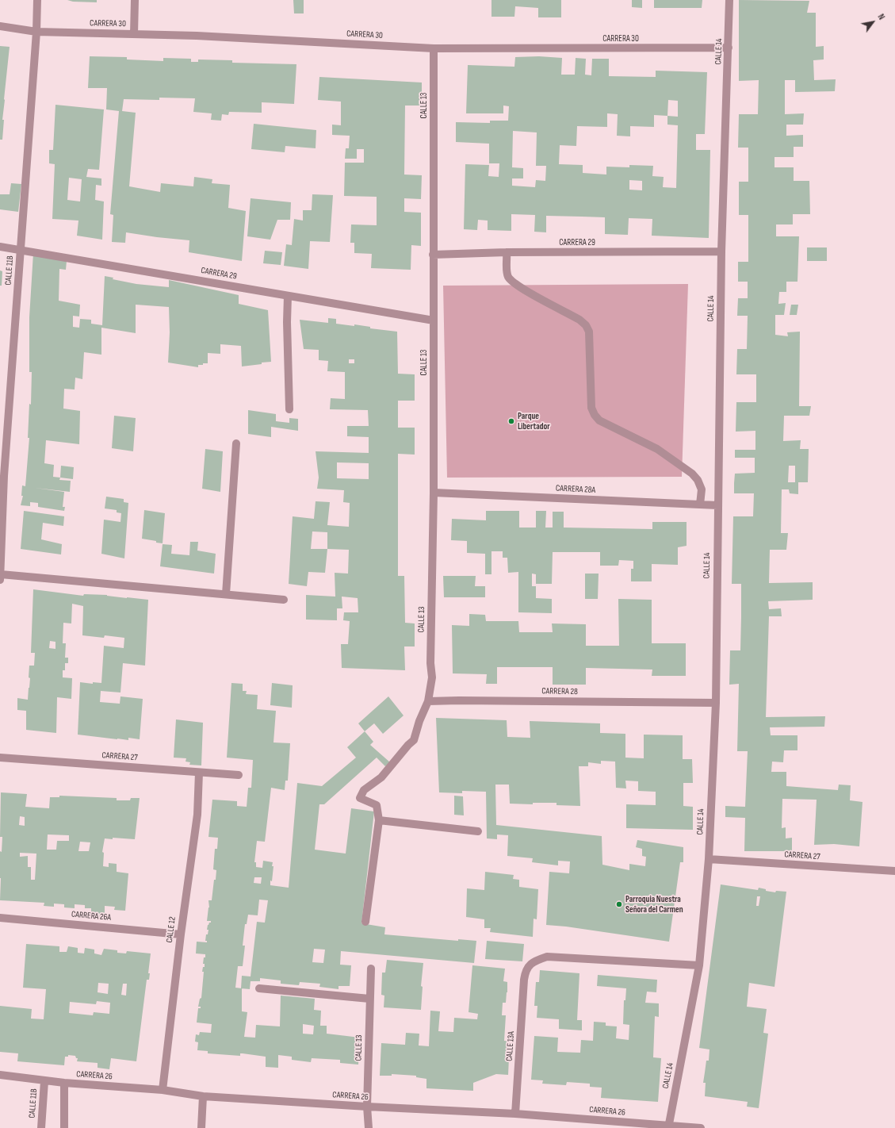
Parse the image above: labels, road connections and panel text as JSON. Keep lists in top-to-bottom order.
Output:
{
  "streets": {
    "street": [
      "CARRERA 30",
      "CALLE 14",
      "CALLE 13",
      "CARRERA 29",
      "CALLE 11B",
      "CARRERA 28A",
      "CARRERA 28",
      "CARRERA 27",
      "CARRERA 26A",
      "CALLE 12",
      "CALLE 13A",
      "CARRERA 26"
    ]
  },
  "crossings": [
    ["CARRERA 30", "CALLE 14"],
    ["CARRERA 30", "CALLE 13"],
    ["CARRERA 30", "CALLE 11B"],
    ["CALLE 14", "CARRERA 29"],
    ["CALLE 14", "CARRERA 28A"],
    ["CALLE 14", "CARRERA 28"],
    ["CALLE 14", "CARRERA 27"],
    ["CALLE 14", "CALLE 13A"],
    ["CALLE 14", "CARRERA 26"],
    ["CALLE 13", "CARRERA 29"],
    ["CALLE 13", "CARRERA 28A"],
    ["CALLE 13", "CARRERA 28"],
    ["CALLE 13", "CARRERA 26"],
    ["CARRERA 29", "CALLE 11B"],
    ["CALLE 11B", "CARRERA 26"],
    ["CARRERA 27", "CALLE 12"],
    ["CARRERA 26A", "CALLE 12"],
    ["CALLE 12", "CARRERA 26"],
    ["CALLE 13A", "CARRERA 26"]
  ],
  "places": ["Parque Libertador", "Parroquia Nuestra Señora del Carmen"],
  "north": "top right"
}
